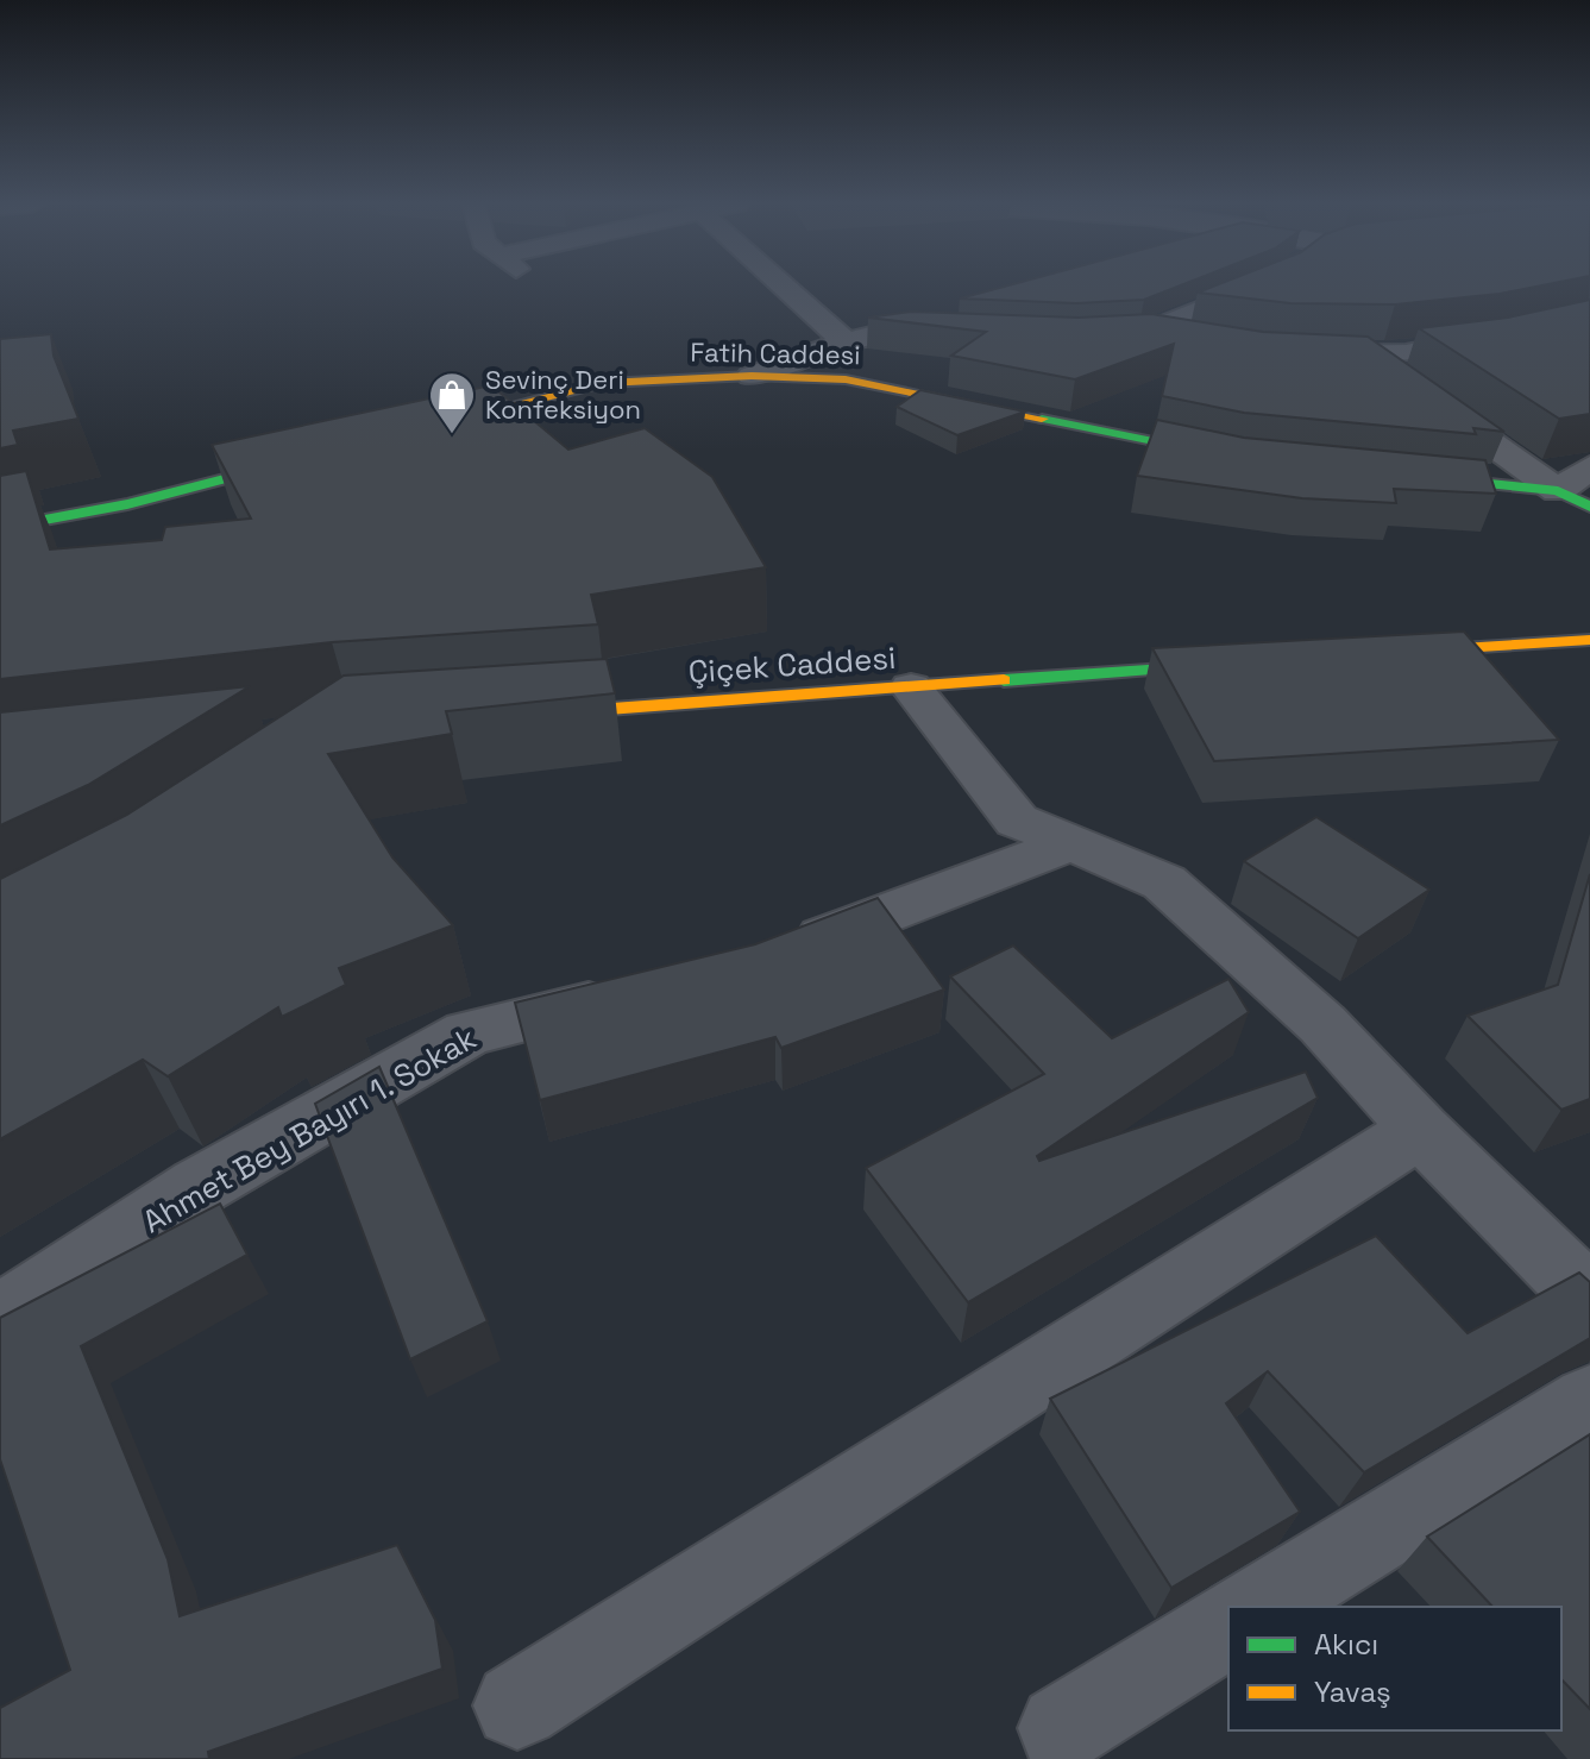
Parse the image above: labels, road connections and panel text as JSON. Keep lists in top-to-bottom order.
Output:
{
  "streets": {
    "main road": ["Fatih Caddesi", "Çiçek Caddesi"],
    "street": ["Ahmet Bey Bayırı 1. Sokak"]
  },
  "places": {
    "shop": ["Sevinç Deri Konfeksiyon"]
  },
  "legend": ["Akıcı", "Yavaş"]
}
